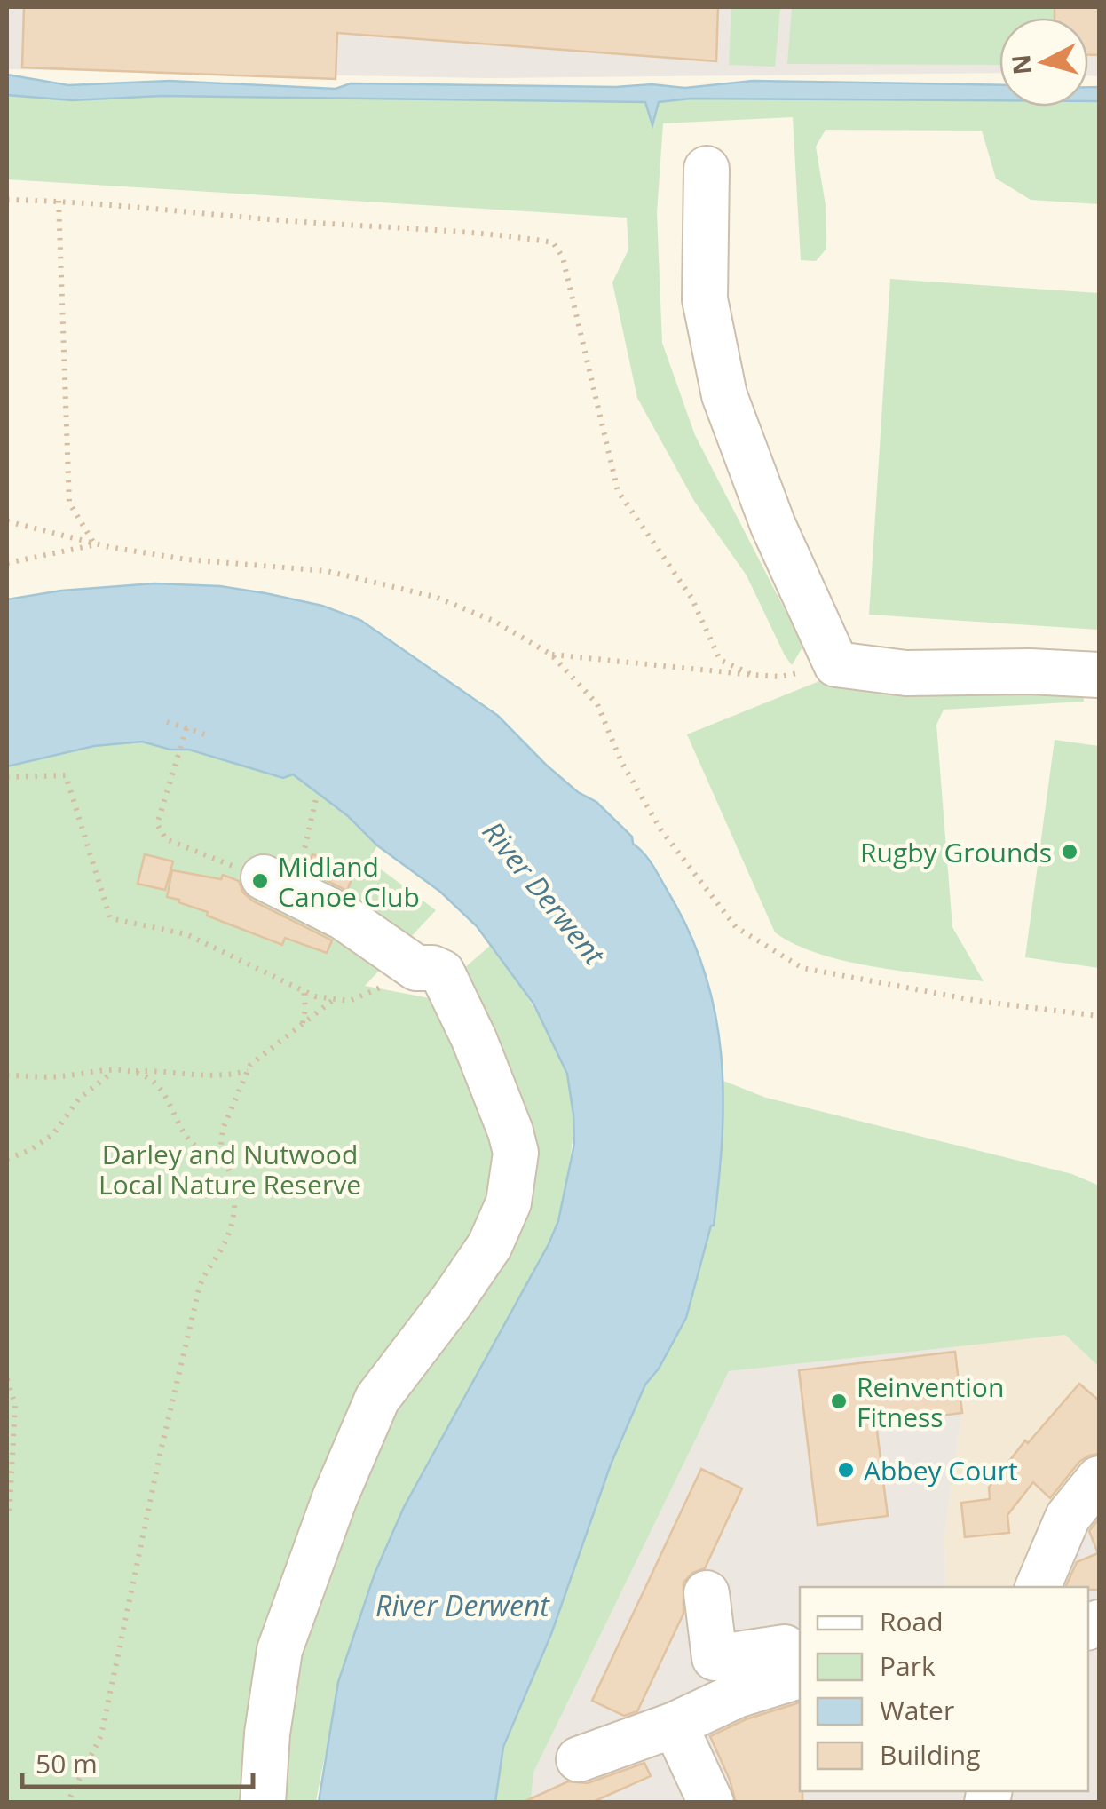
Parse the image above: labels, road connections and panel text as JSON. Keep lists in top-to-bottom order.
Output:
{
  "water": ["River Derwent"],
  "parks": ["Darley and Nutwood Local Nature Reserve"],
  "places": [
    "Rugby Grounds",
    "Midland Canoe Club",
    "Reinvention Fitness",
    "Abbey Court"
  ],
  "legend": [
    "Road",
    "Park",
    "Water",
    "Building"
  ],
  "scale_bar": "50 m",
  "north": "left"
}
